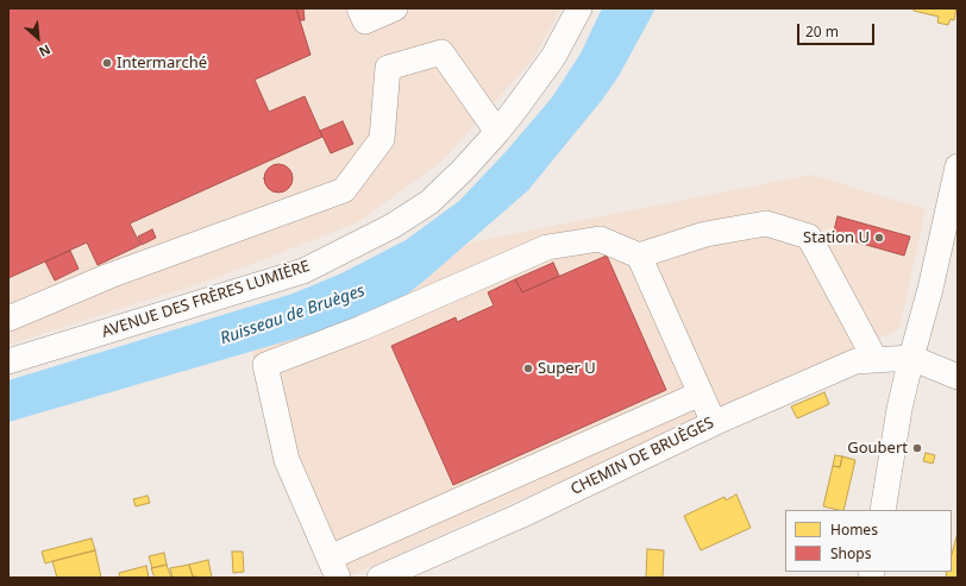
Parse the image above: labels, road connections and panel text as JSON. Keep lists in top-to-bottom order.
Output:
{
  "streets": {
    "street": ["AVENUE DES FRÈRES LUMIÈRE", "CHEMIN DE BRUÈGES"]
  },
  "water": ["Ruisseau de Bruèges"],
  "places": [
    "Intermarché",
    "Station U",
    "Super U",
    "Goubert"
  ],
  "legend": ["Homes", "Shops"],
  "scale_bar": "20 m",
  "north": "bottom right"
}
